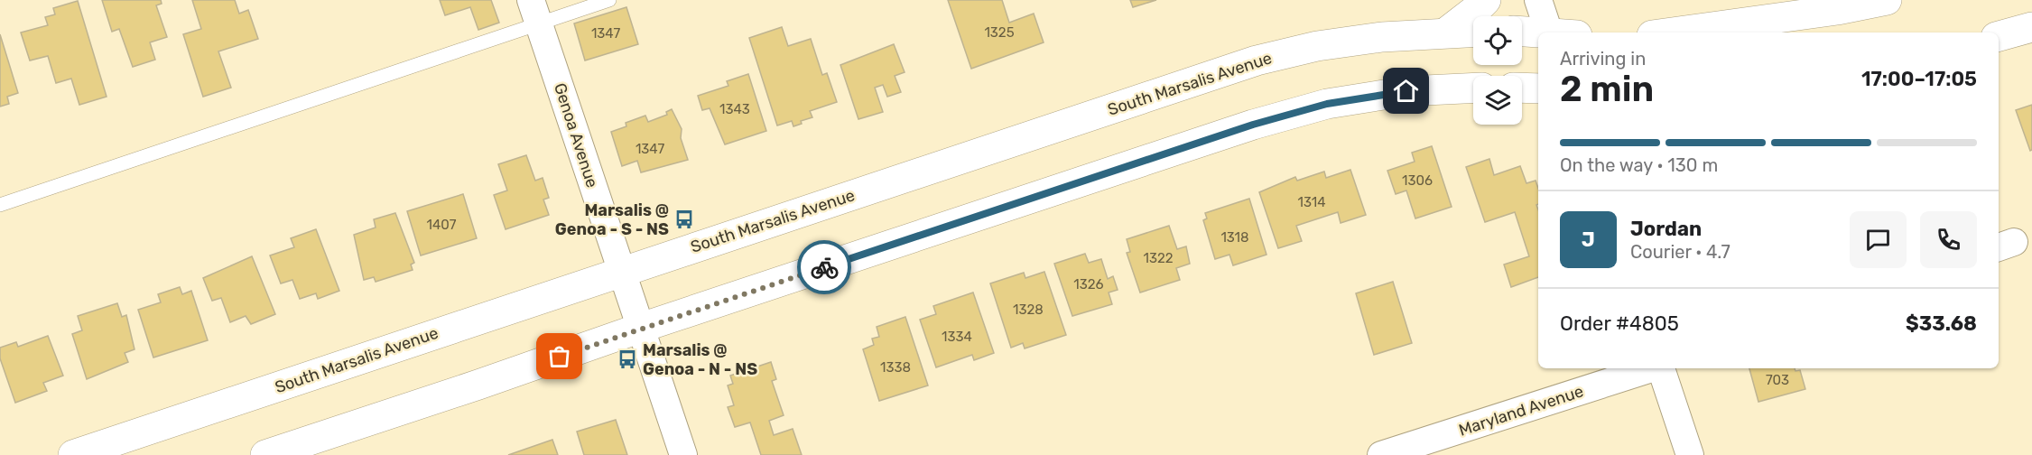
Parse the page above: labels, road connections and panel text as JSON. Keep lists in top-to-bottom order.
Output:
{
  "streets": {
    "main road": ["South Marsalis Avenue"],
    "street": ["Genoa Avenue", "Maryland Avenue"]
  },
  "crossings": [
    ["South Marsalis Avenue", "Genoa Avenue"]
  ],
  "places": {
    "bus stop": ["Marsalis @ Genoa - S - NS", "Marsalis @ Genoa - N - NS"]
  },
  "house_numbers": [
    "1325",
    "1347",
    "1343",
    "1347",
    "1306",
    "1314",
    "1407",
    "1318",
    "1322",
    "1326",
    "1328",
    "1334",
    "1338",
    "703"
  ],
  "page": {
    "heading": ["2 min", "Arriving in", "17:00–17:05"],
    "panel": [
      "Jordan",
      "Courier · 4.7",
      "Order #4805",
      "$33.68"
    ],
    "bar": "On the way · 130 m",
    "round": "J"
  }
}
